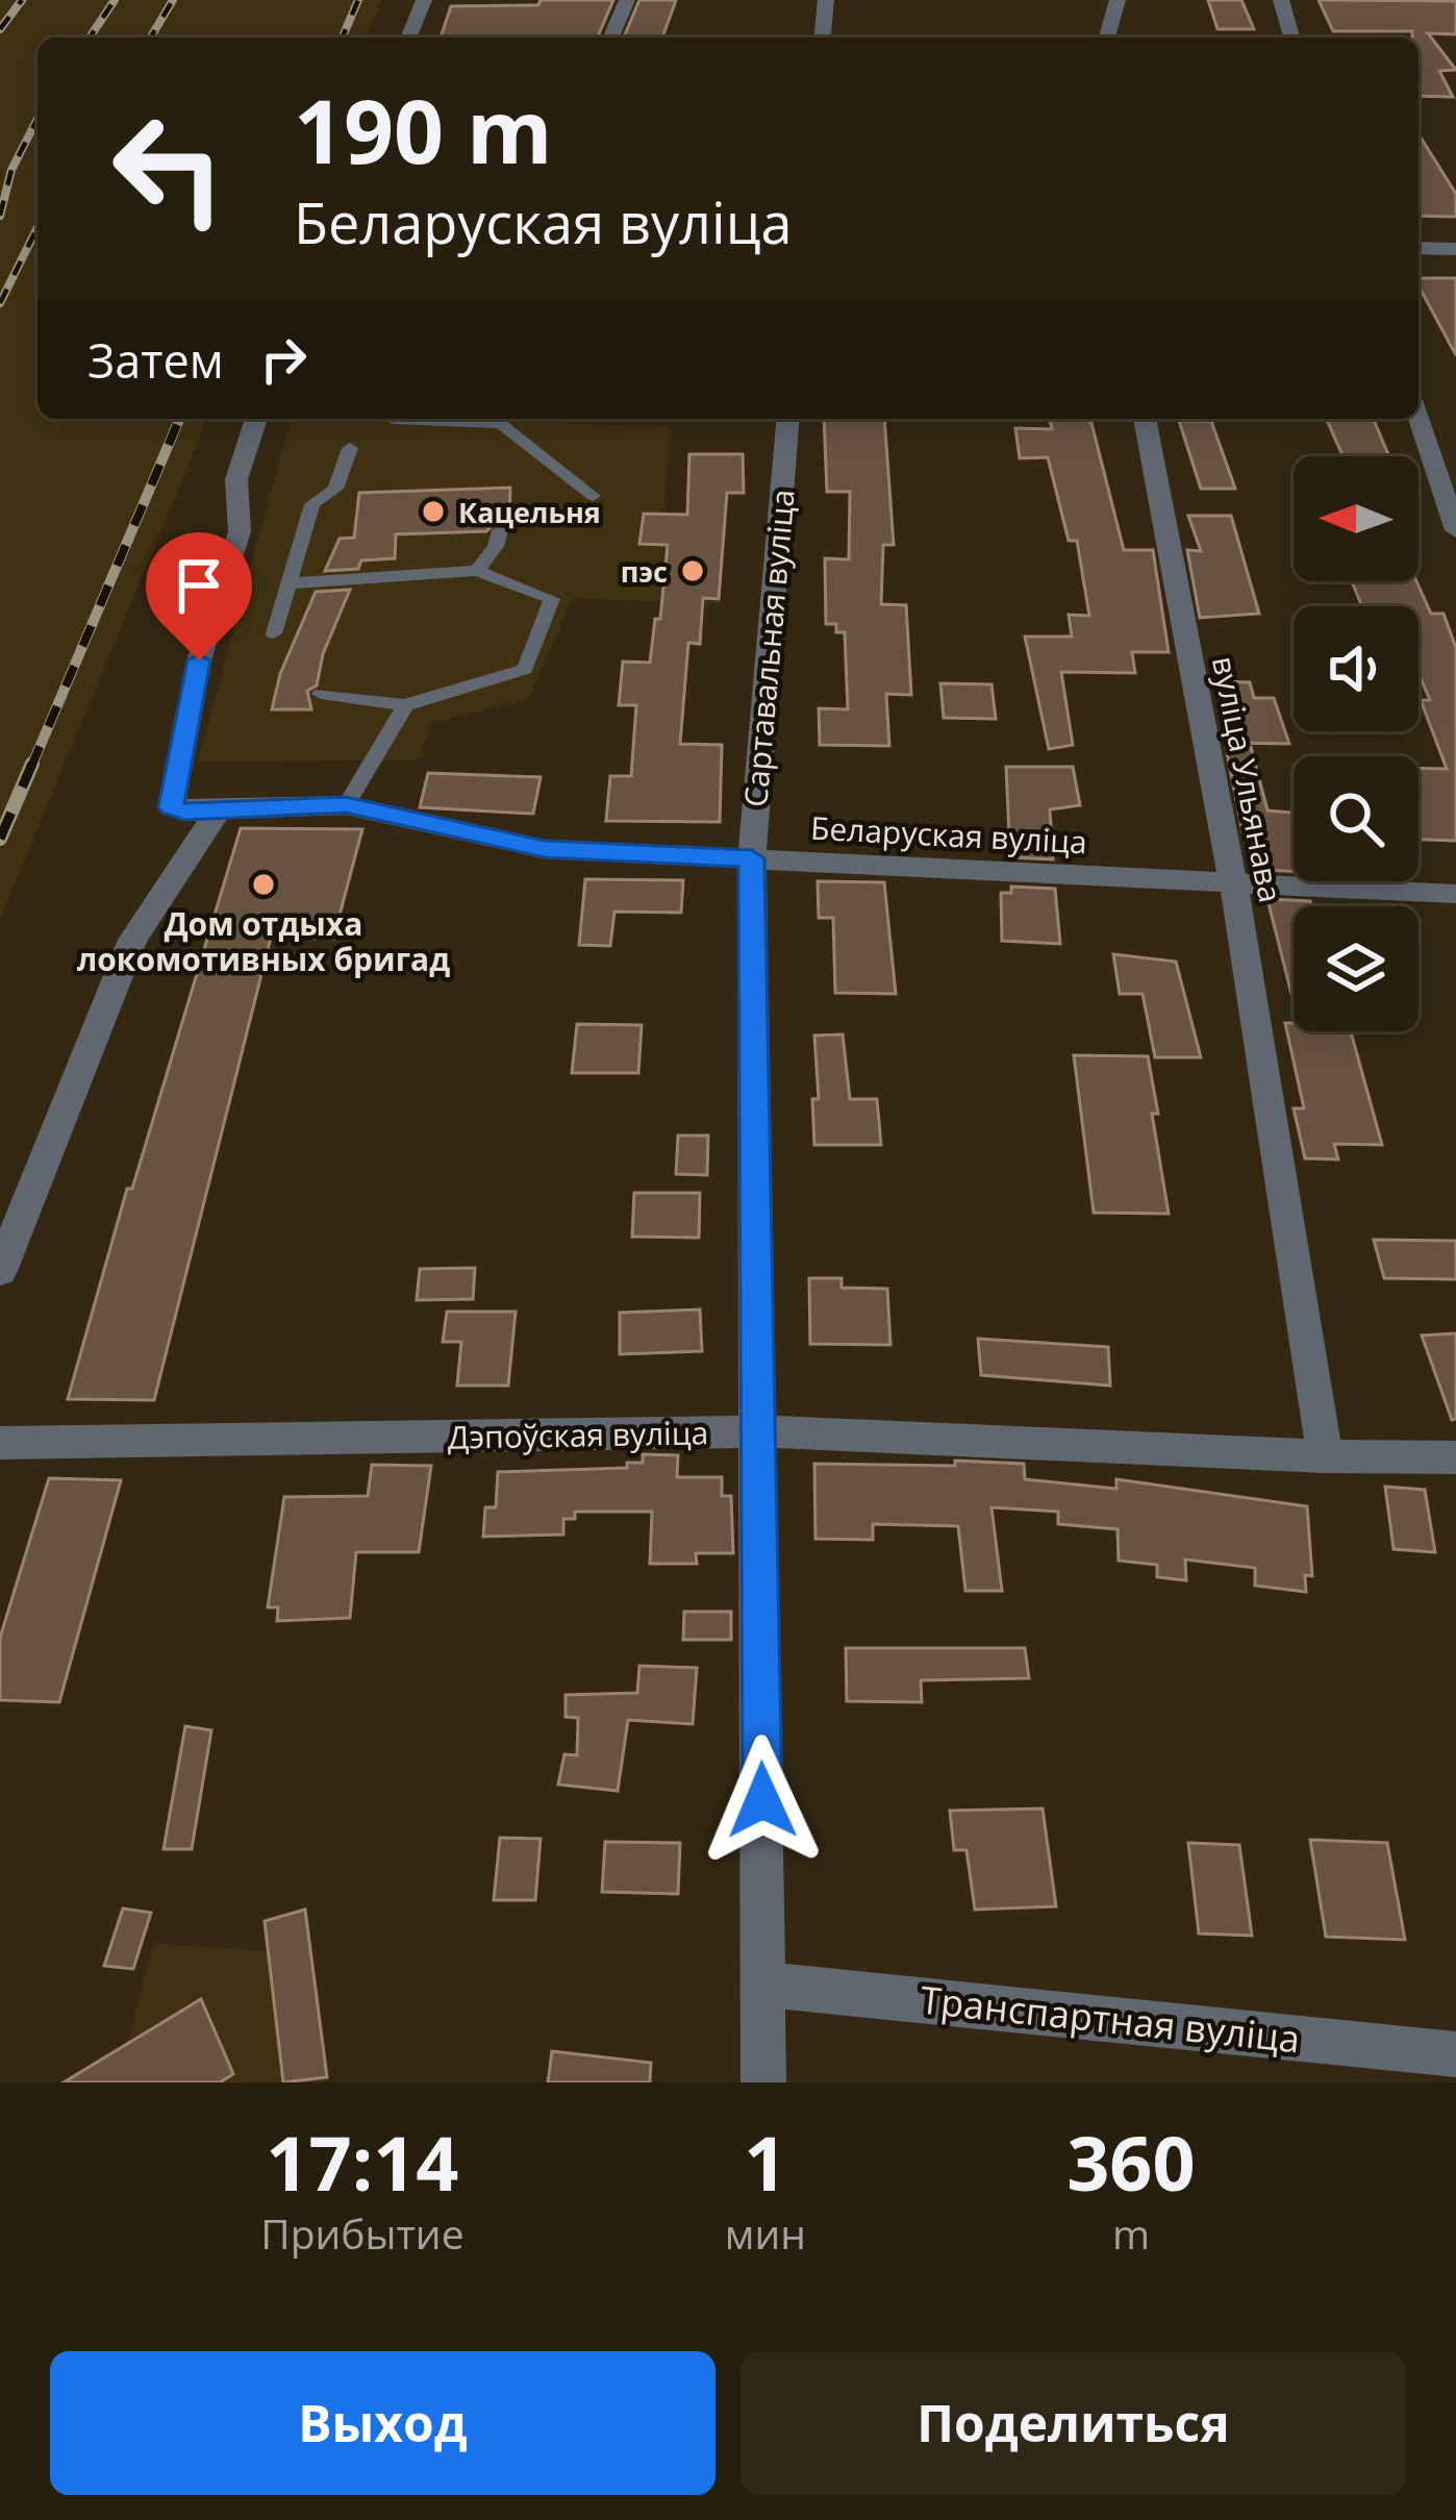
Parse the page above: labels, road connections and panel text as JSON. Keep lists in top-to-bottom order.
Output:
{
  "streets": {
    "street": [
      "Сартавальная вуліца",
      "вуліца Ульянава",
      "Беларуская вуліца",
      "Дэпоўская вуліца",
      "Транспартная вуліца"
    ]
  },
  "crossings": [
    ["Сартавальная вуліца", "Беларуская вуліца"],
    ["Сартавальная вуліца", "Дэпоўская вуліца"],
    ["Сартавальная вуліца", "Транспартная вуліца"],
    ["вуліца Ульянава", "Беларуская вуліца"],
    ["вуліца Ульянава", "Дэпоўская вуліца"]
  ],
  "places": ["Кацельня", "пэс", "Дом отдыха локомотивных бригад"],
  "north": "left",
  "page": {
    "turn": ["190 m", "Беларуская вуліца"],
    "then": "Затем",
    "eta": [
      "17:14",
      "Прибытие",
      "1",
      "мин",
      "360",
      "m"
    ],
    "buttons": ["Выход", "Поделиться"]
  }
}
